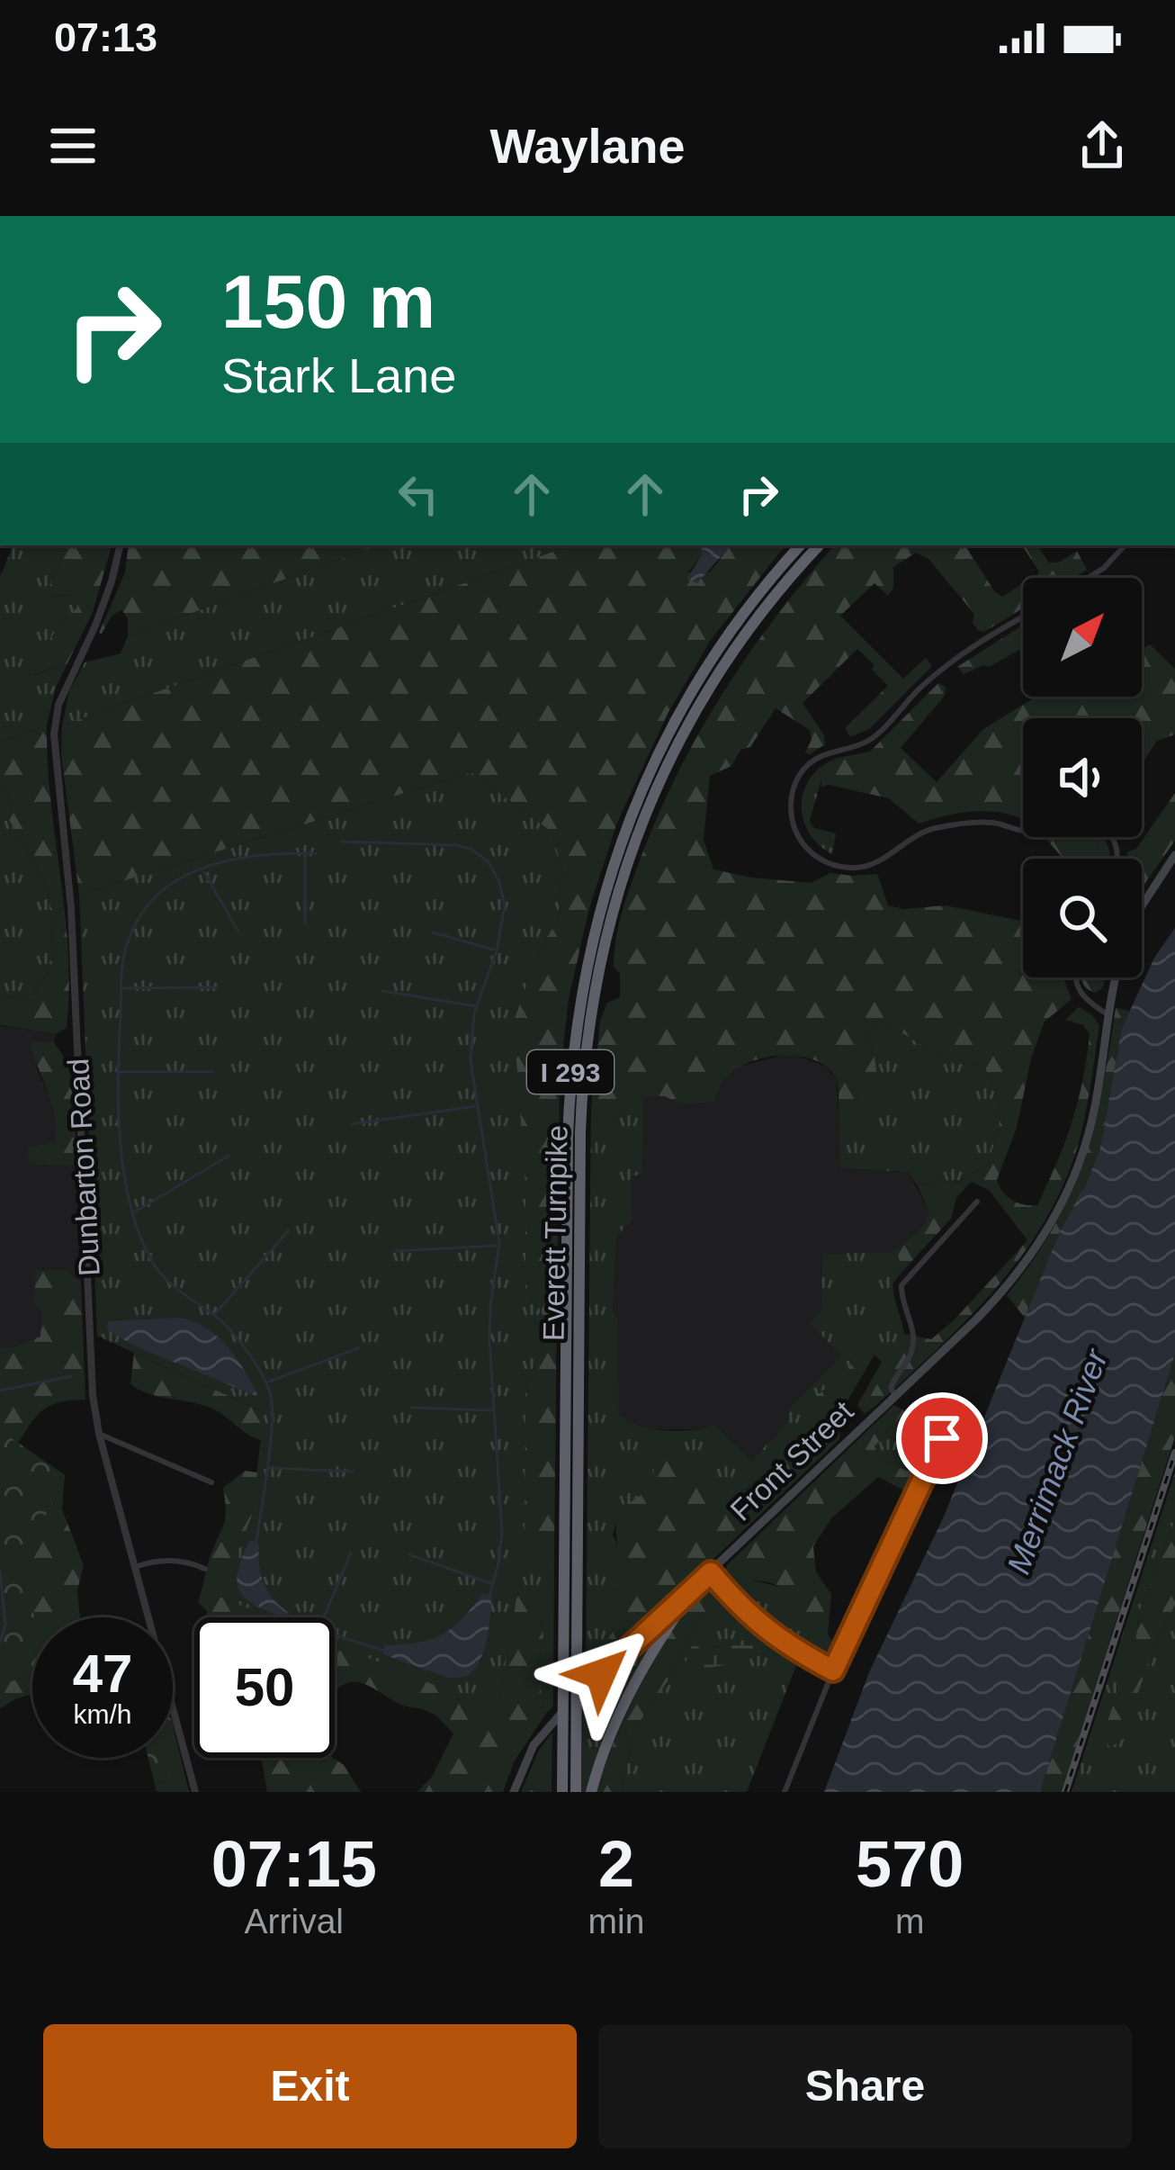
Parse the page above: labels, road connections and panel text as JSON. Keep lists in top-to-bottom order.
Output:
{
  "streets": {
    "highway": ["I 293", "Everett Turnpike"],
    "main road": ["Front Street"],
    "street": ["Dunbarton Road"]
  },
  "water": ["Merrimack River"],
  "north": "top right",
  "page": {
    "status": "07:13",
    "header": "Waylane",
    "turn": ["150 m", "Stark Lane"],
    "speed": "47 km/h",
    "limit": "50",
    "eta": [
      "07:15",
      "Arrival",
      "2",
      "min",
      "570",
      "m"
    ],
    "buttons": ["Exit", "Share"]
  }
}
